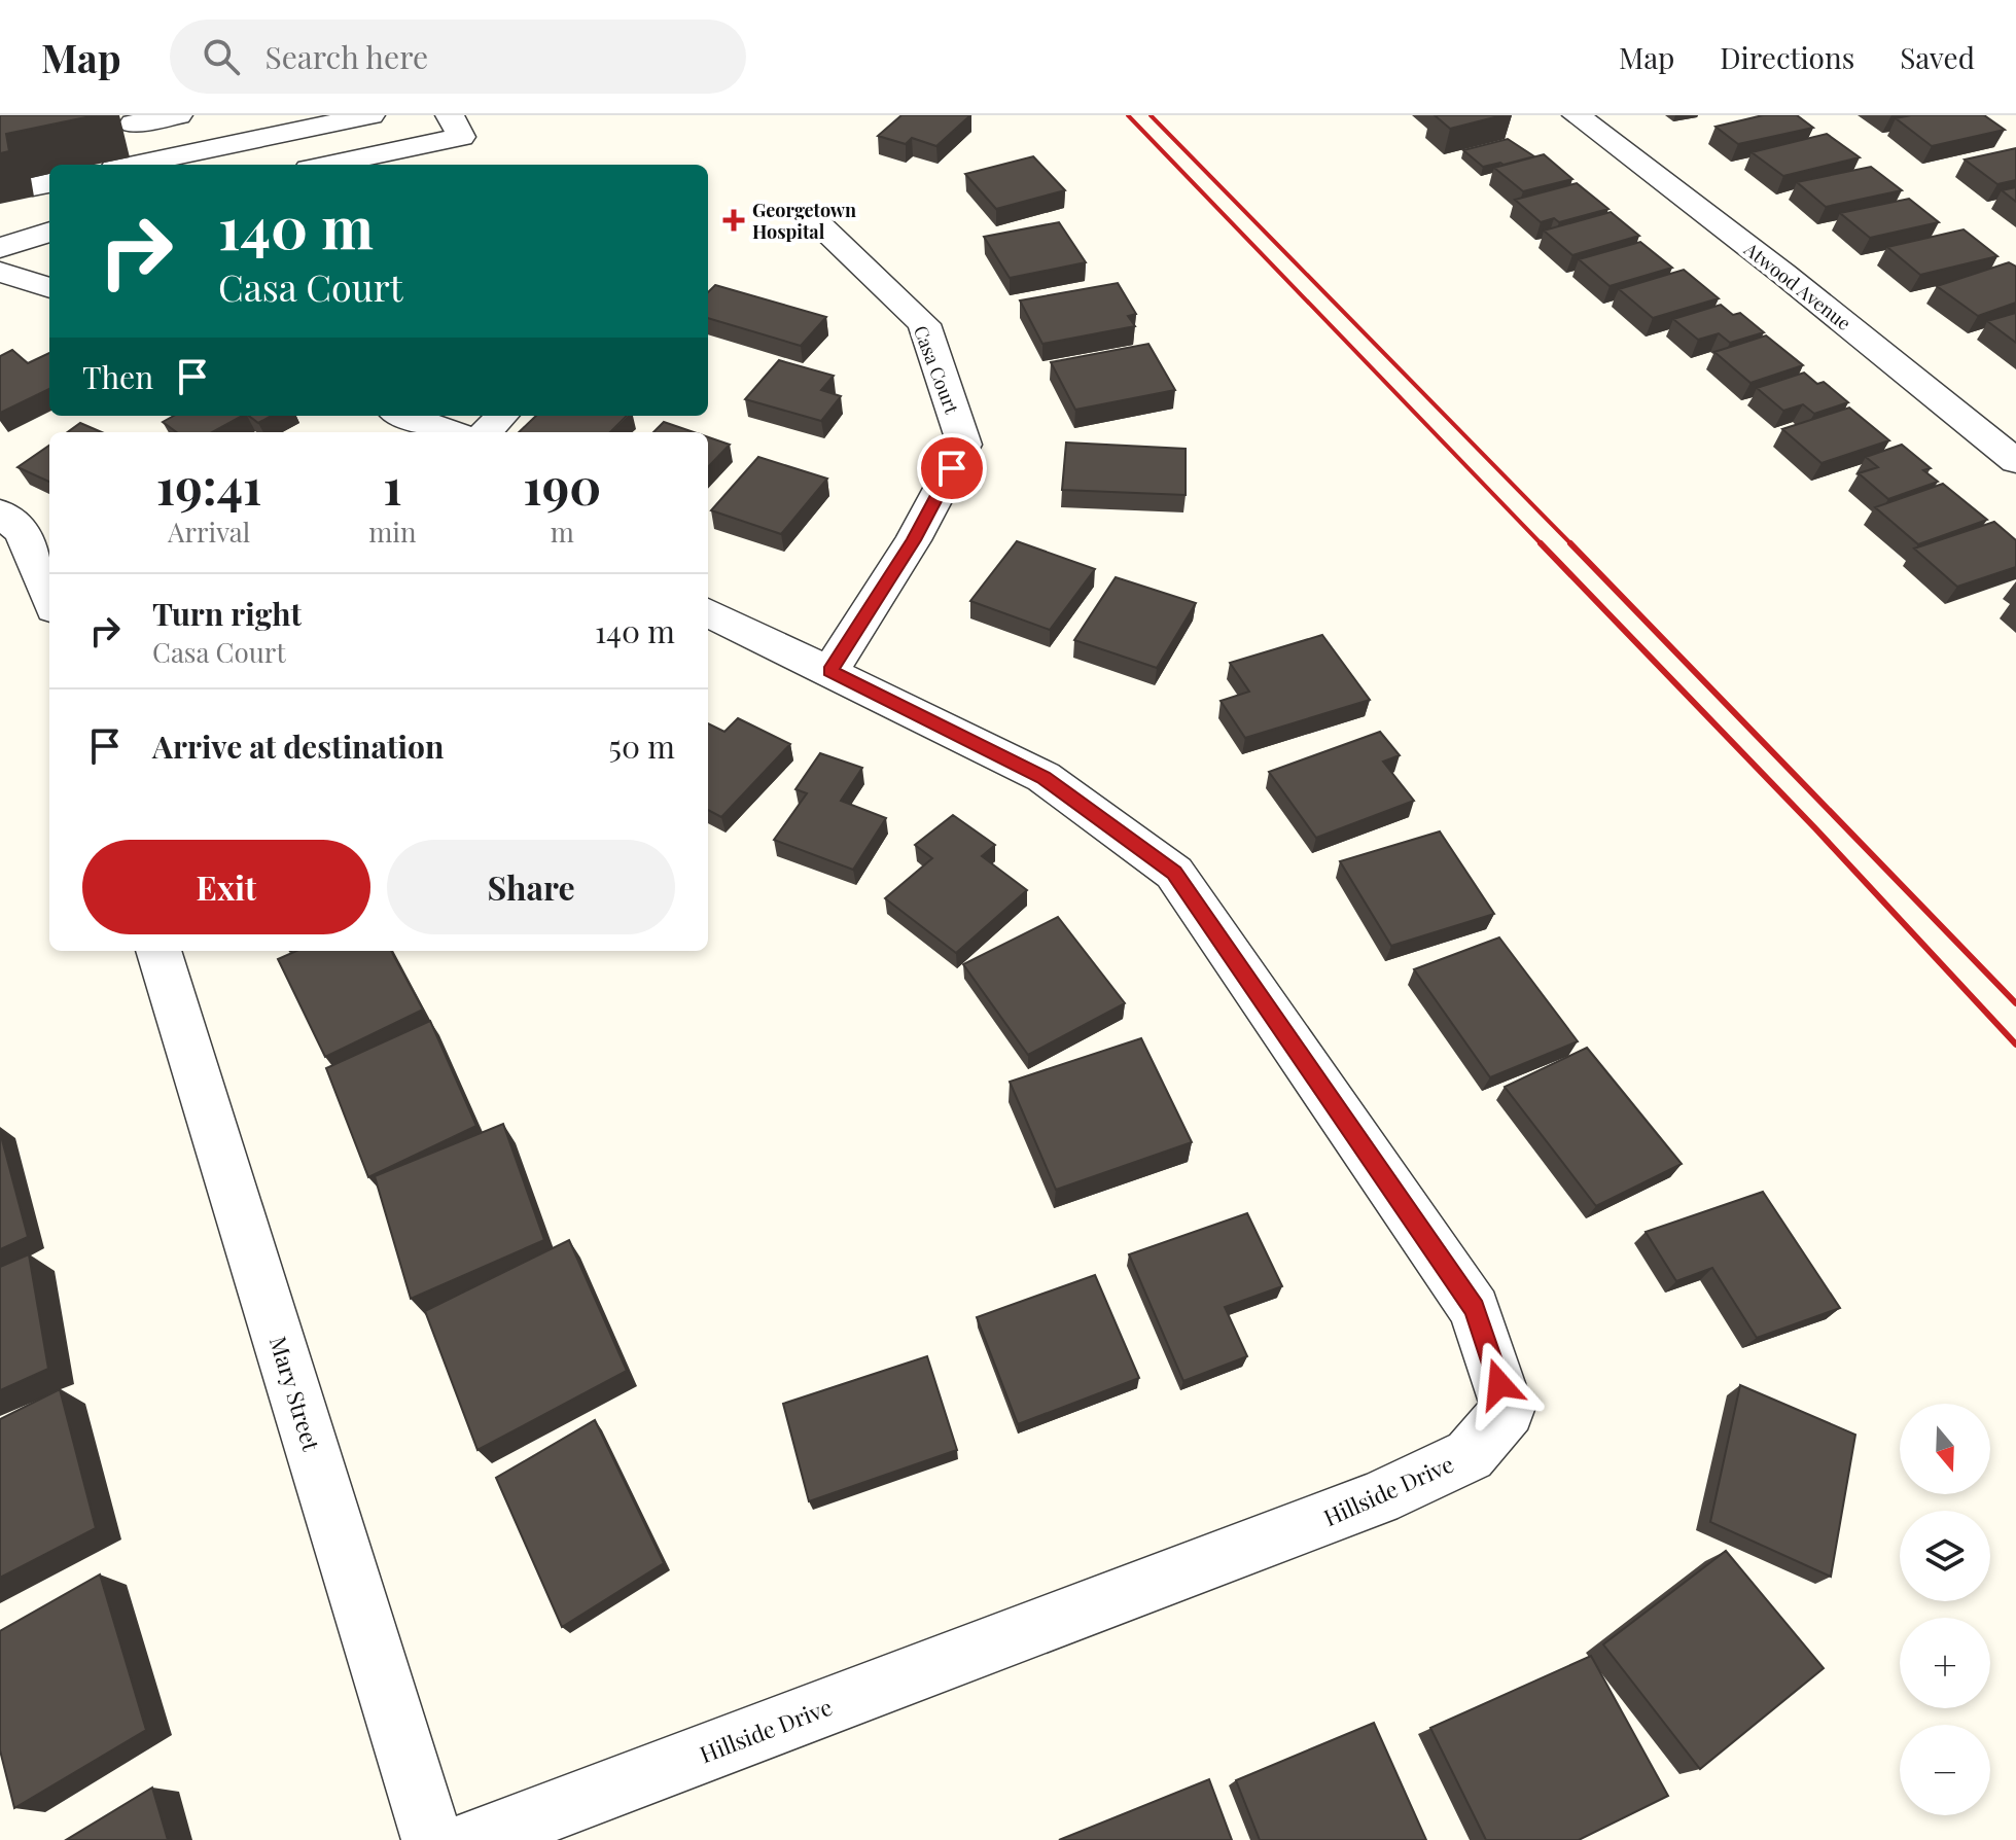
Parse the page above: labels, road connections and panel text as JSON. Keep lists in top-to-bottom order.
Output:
{
  "streets": {
    "street": [
      "Atwood Avenue",
      "Casa Court",
      "Mary Street",
      "Hillside Drive"
    ]
  },
  "crossings": [
    ["Casa Court", "Hillside Drive"]
  ],
  "places": {
    "health": ["Georgetown Hospital"]
  },
  "north": "bottom",
  "page": {
    "header": "Map",
    "search": "Search here",
    "nav": ["Map", "Directions", "Saved"],
    "turn": ["140 m", "Casa Court"],
    "then": "Then",
    "eta": [
      "19:41",
      "Arrival",
      "1",
      "min",
      "190",
      "m"
    ],
    "list": [
      {
        "name": "Turn right",
        "note": "Casa Court",
        "value": "140 m"
      },
      {
        "name": "Arrive at destination",
        "value": "50 m"
      }
    ],
    "buttons": ["Exit", "Share"],
    "map_buttons": ["+", "−"]
  }
}
